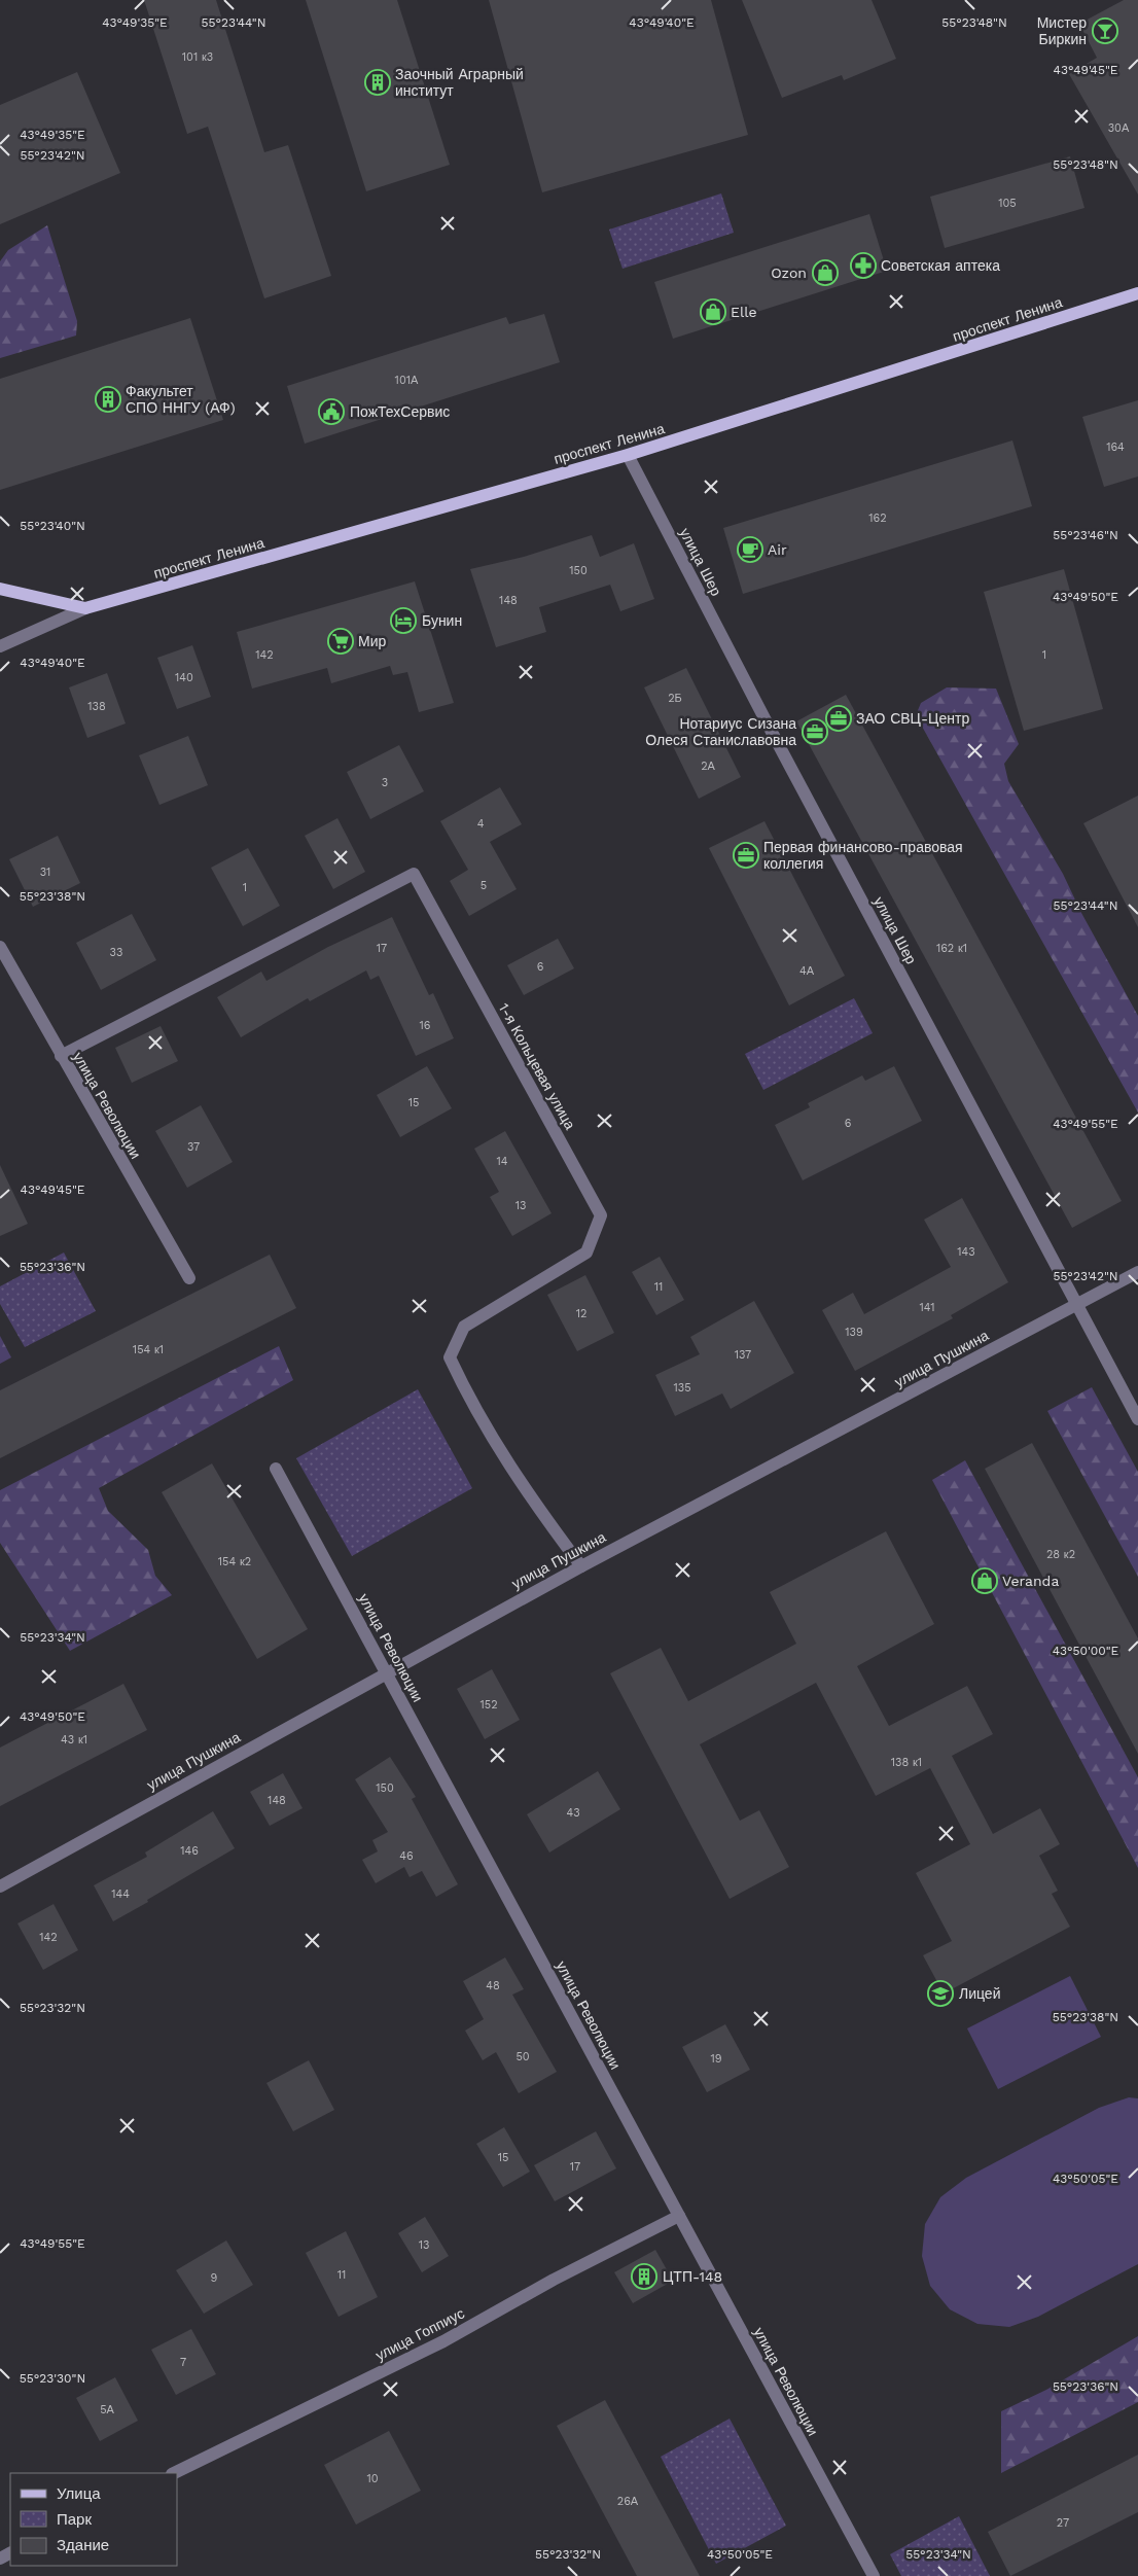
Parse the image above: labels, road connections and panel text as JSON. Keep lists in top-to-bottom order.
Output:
{
  "streets": {
    "main road": ["проспект Ленина"],
    "street": [
      "улица Шер",
      "1-я Кольцевая улица",
      "улица Революции",
      "улица Пушкина",
      "улица Гоппиус"
    ]
  },
  "crossings": [
    ["проспект Ленина", "улица Шер"],
    ["улица Шер", "улица Пушкина"],
    ["1-я Кольцевая улица", "улица Революции"],
    ["1-я Кольцевая улица", "улица Пушкина"],
    ["улица Революции", "улица Пушкина"],
    ["улица Революции", "улица Гоппиус"]
  ],
  "places": {
    "bar": ["Мистер Биркин"],
    "building": ["Заочный Аграрный институт", "Факультет СПО ННГУ (АФ)", "ЦТП-148"],
    "pharmacy": ["Советская аптека"],
    "shop": ["Ozon", "Elle", "Veranda"],
    "public building": ["ПожТехСервис"],
    "cafe": ["Air"],
    "hotel": ["Бунин"],
    "supermarket": ["Мир"],
    "office": ["ЗАО СВЦ-Центр", "Нотариус Сизана Олеся Станиславовна", "Первая финансово-правовая коллегия"],
    "school or university": ["Лицей"]
  },
  "house_numbers": [
    "101 к3",
    "30А",
    "105",
    "101А",
    "164",
    "162",
    "150",
    "148",
    "142",
    "1",
    "140",
    "2Б",
    "138",
    "2А",
    "3",
    "4",
    "31",
    "5",
    "1",
    "17",
    "162 к1",
    "33",
    "6",
    "4А",
    "16",
    "15",
    "6",
    "37",
    "14",
    "13",
    "143",
    "11",
    "141",
    "12",
    "139",
    "154 к1",
    "137",
    "135",
    "28 к2",
    "154 к2",
    "152",
    "43 к1",
    "138 к1",
    "150",
    "148",
    "43",
    "146",
    "46",
    "144",
    "142",
    "48",
    "50",
    "19",
    "15",
    "17",
    "13",
    "11",
    "9",
    "7",
    "5А",
    "10",
    "26А",
    "27"
  ],
  "legend": ["Улица", "Парк", "Здание"],
  "coordinates": [
    "43°49'35\"E",
    "55°23'44\"N",
    "43°49'40\"E",
    "55°23'48\"N",
    "43°49'45\"E",
    "55°23'42\"N",
    "55°23'40\"N",
    "55°23'46\"N",
    "43°49'50\"E",
    "55°23'38\"N",
    "43°49'55\"E",
    "55°23'36\"N",
    "55°23'34\"N",
    "43°50'00\"E",
    "55°23'32\"N",
    "43°50'05\"E",
    "55°23'30\"N"
  ]
}
